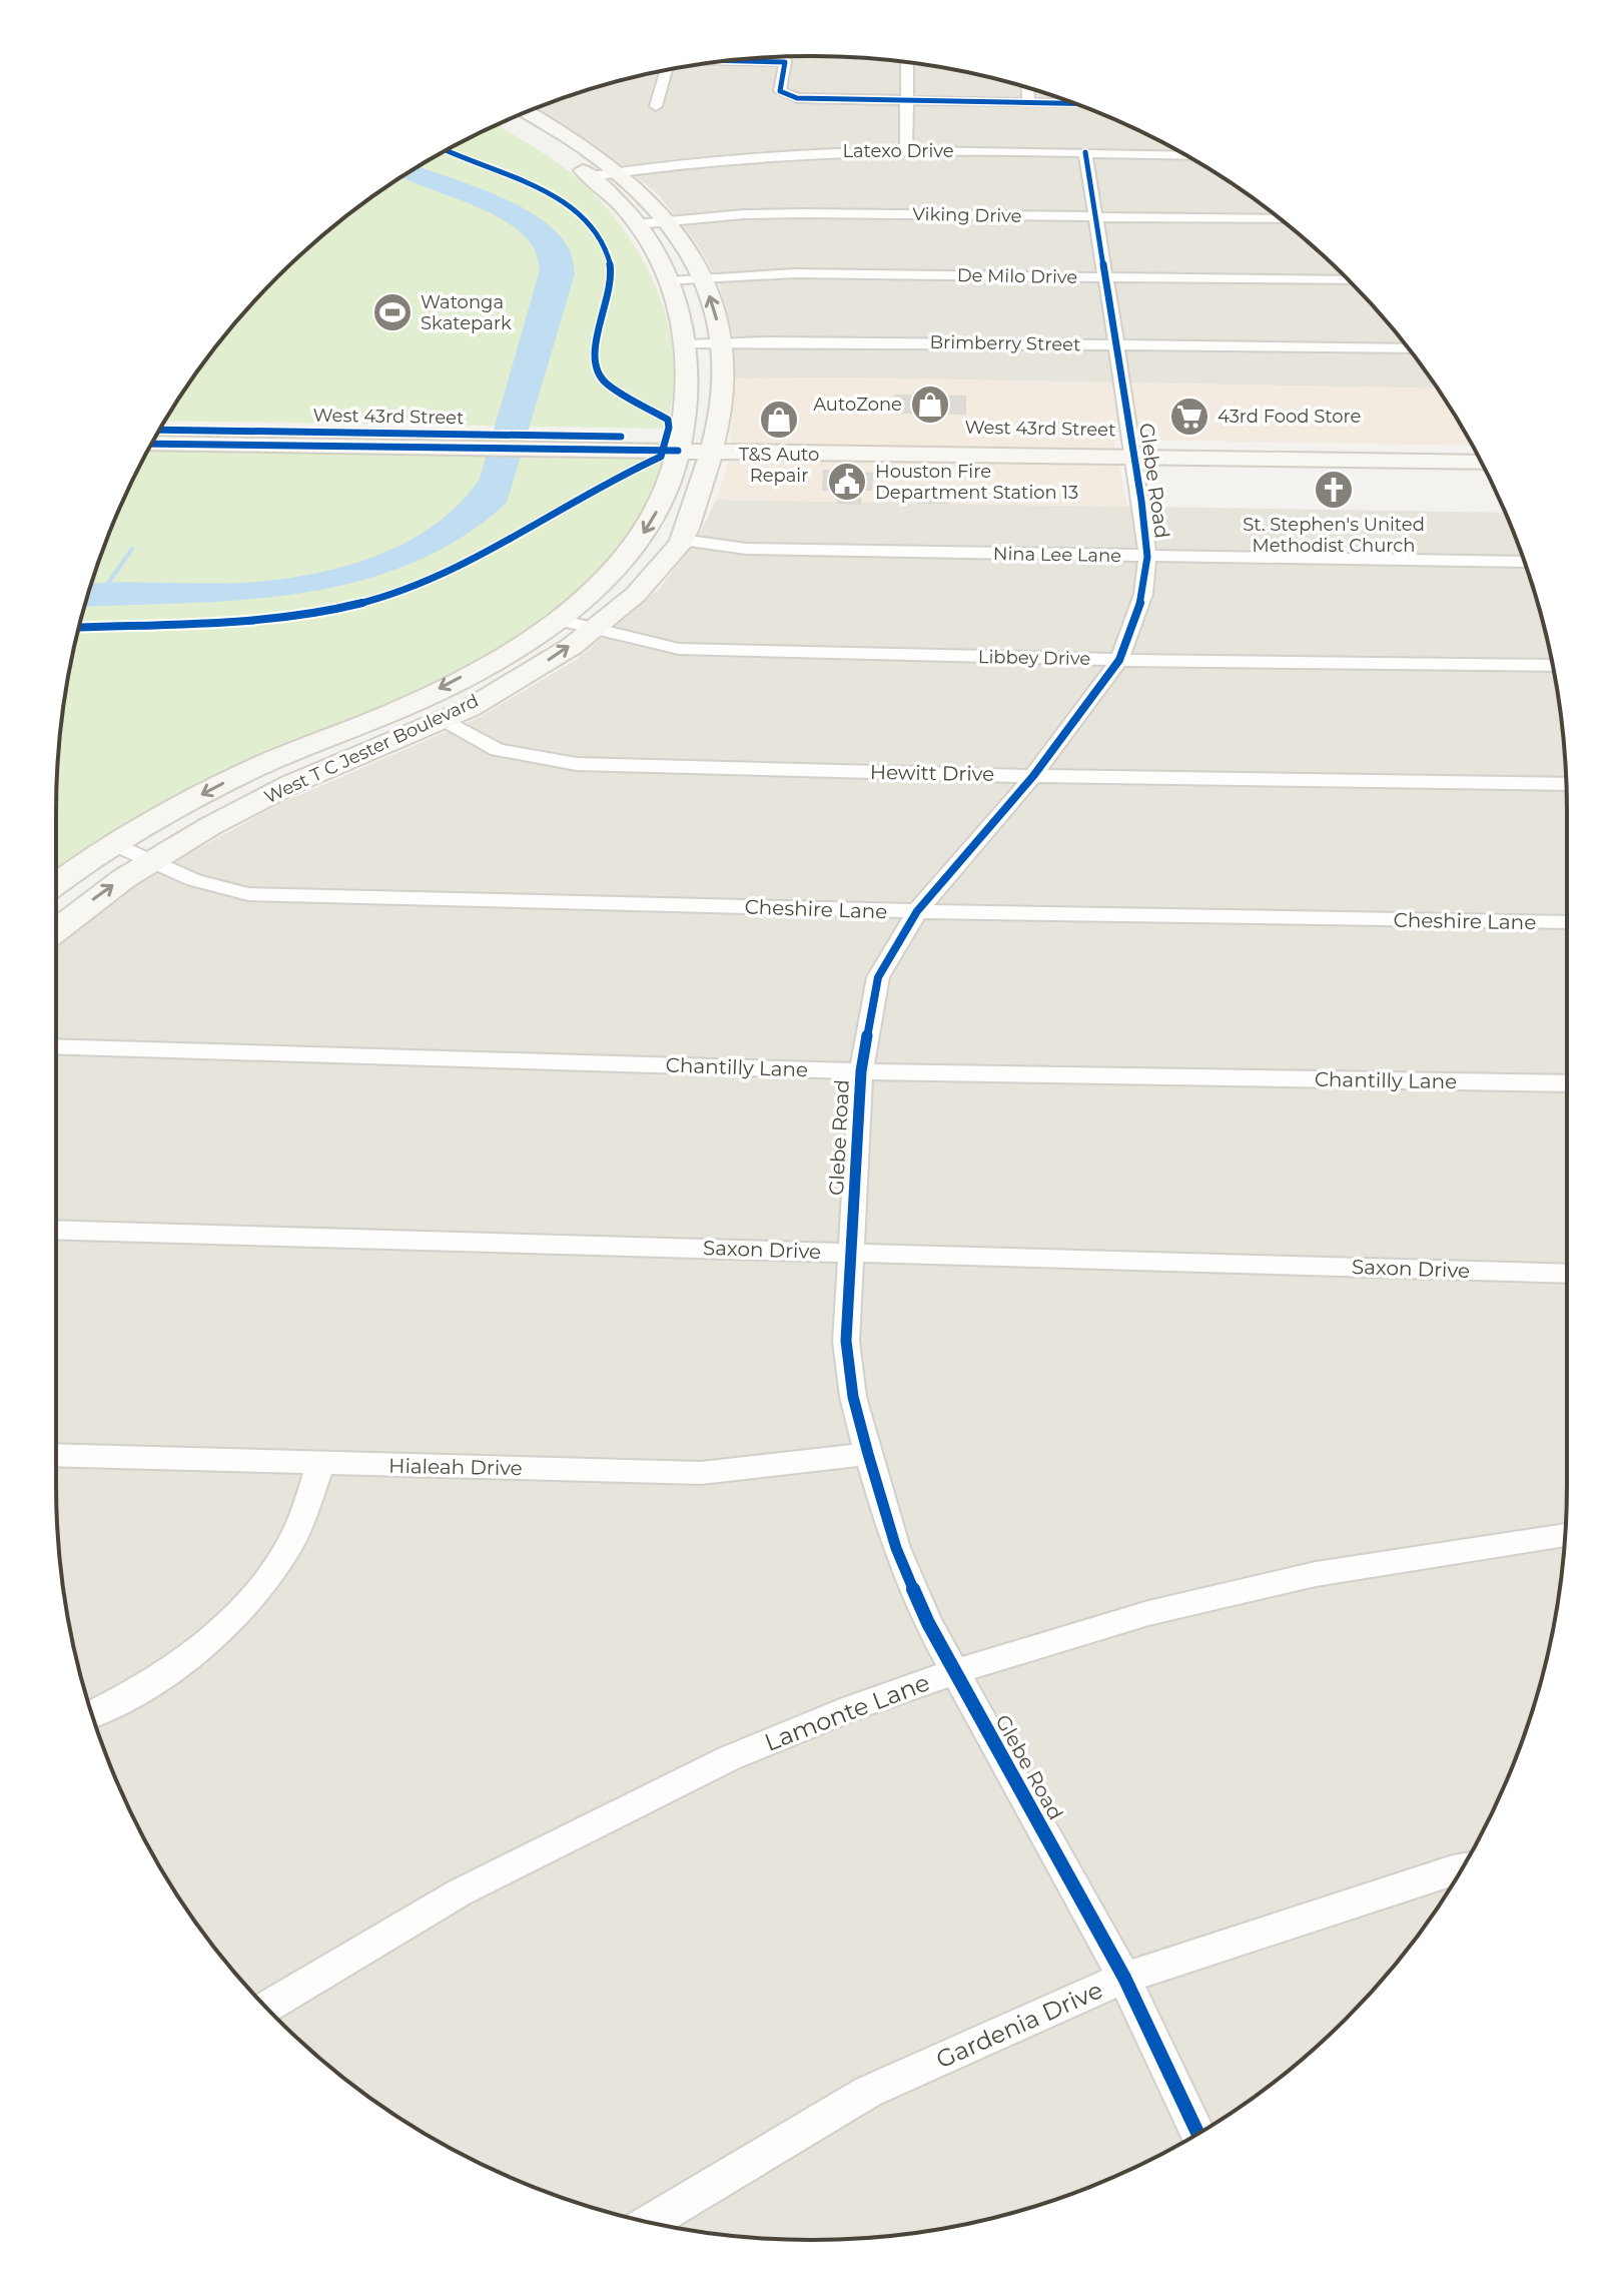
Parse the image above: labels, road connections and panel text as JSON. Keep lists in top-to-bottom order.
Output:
{
  "streets": {
    "main road": ["West 43rd Street", "West T C Jester Boulevard"],
    "street": [
      "Latexo Drive",
      "Viking Drive",
      "De Milo Drive",
      "Brimberry Street",
      "Glebe Road",
      "Nina Lee Lane",
      "Libbey Drive",
      "Hewitt Drive",
      "Cheshire Lane",
      "Chantilly Lane",
      "Saxon Drive",
      "Hialeah Drive",
      "Lamonte Lane",
      "Gardenia Drive"
    ]
  },
  "crossings": [
    ["Latexo Drive", "Glebe Road"],
    ["Latexo Drive", "West T C Jester Boulevard"],
    ["Viking Drive", "Glebe Road"],
    ["Viking Drive", "West T C Jester Boulevard"],
    ["De Milo Drive", "Glebe Road"],
    ["De Milo Drive", "West T C Jester Boulevard"],
    ["Brimberry Street", "Glebe Road"],
    ["Brimberry Street", "West T C Jester Boulevard"],
    ["West 43rd Street", "Glebe Road"],
    ["West 43rd Street", "West T C Jester Boulevard"],
    ["Glebe Road", "Nina Lee Lane"],
    ["Glebe Road", "Libbey Drive"],
    ["Glebe Road", "Hewitt Drive"],
    ["Glebe Road", "Cheshire Lane"],
    ["Glebe Road", "Chantilly Lane"],
    ["Glebe Road", "Saxon Drive"],
    ["Glebe Road", "Hialeah Drive"],
    ["Glebe Road", "Lamonte Lane"],
    ["Glebe Road", "Gardenia Drive"],
    ["Nina Lee Lane", "West T C Jester Boulevard"],
    ["Libbey Drive", "West T C Jester Boulevard"],
    ["West T C Jester Boulevard", "Hewitt Drive"],
    ["West T C Jester Boulevard", "Cheshire Lane"]
  ],
  "places": {
    "sports": ["Watonga Skatepark"],
    "shop": ["AutoZone", "T&S Auto Repair"],
    "supermarket": ["43rd Food Store"],
    "public building": ["Houston Fire Department Station 13"],
    "church": ["St. Stephen's United Methodist Church"]
  }
}
